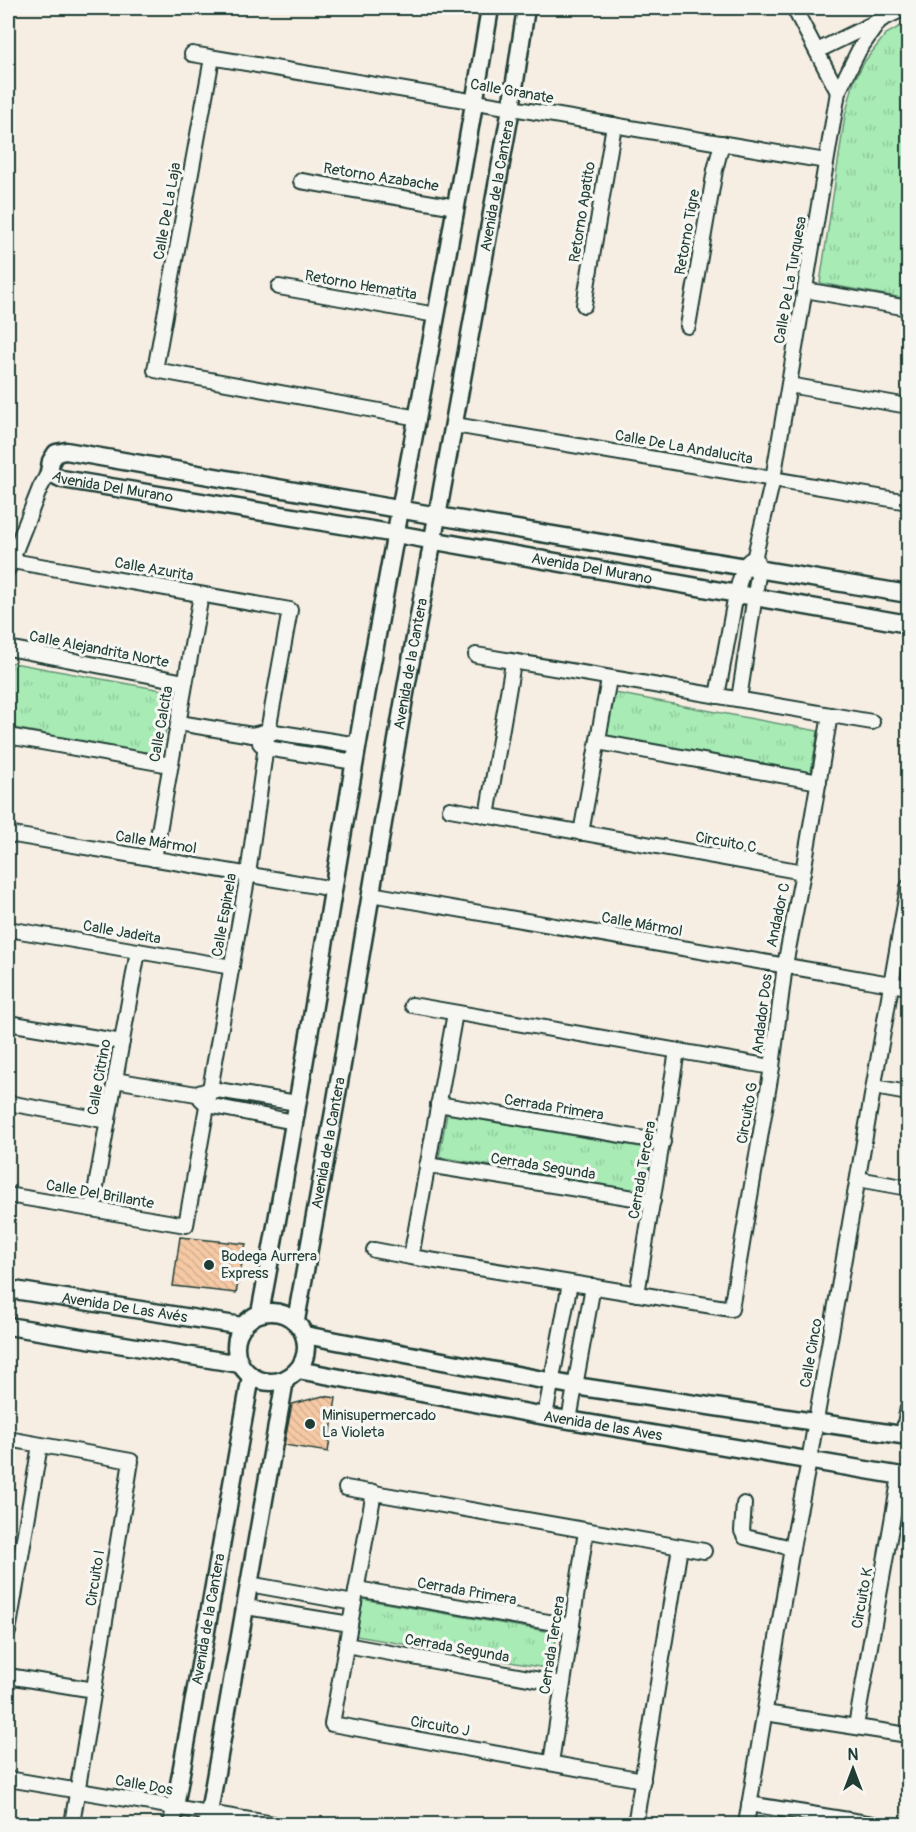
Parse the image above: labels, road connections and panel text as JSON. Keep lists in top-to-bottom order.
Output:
{
  "streets": {
    "street": [
      "Calle Granate",
      "Retorno Azabache",
      "Avenida de la Cantera",
      "Calle De La Laja",
      "Retorno Apatito",
      "Retorno Tigre",
      "Calle De La Turquesa",
      "Retorno Hematita",
      "Calle De La Andalucita",
      "Avenida Del Murano",
      "Calle Azurita",
      "Calle Alejandrita Norte",
      "Calle Calcita",
      "Calle Mármol",
      "Circuito C",
      "Calle Espinela",
      "Andador C",
      "Calle Jadeita",
      "Andador Dos",
      "Calle Citrino",
      "Cerrada Primera",
      "Circuito G",
      "Cerrada Segunda",
      "Cerrada Tercera",
      "Calle Del Brillante",
      "Avenida De Las Avés",
      "Calle Cinco",
      "Avenida de las Aves",
      "Circuito I",
      "Circuito K",
      "Circuito J",
      "Calle Dos"
    ]
  },
  "crossings": [
    ["Calle Granate", "Avenida de la Cantera"],
    ["Calle Granate", "Calle De La Laja"],
    ["Calle Granate", "Retorno Apatito"],
    ["Calle Granate", "Retorno Tigre"],
    ["Calle Granate", "Calle De La Turquesa"],
    ["Avenida de la Cantera", "Calle De La Andalucita"],
    ["Avenida de la Cantera", "Avenida Del Murano"],
    ["Avenida de la Cantera", "Calle Mármol"],
    ["Avenida de la Cantera", "Avenida De Las Avés"],
    ["Avenida de la Cantera", "Avenida de las Aves"],
    ["Avenida de la Cantera", "Calle Dos"],
    ["Calle De La Turquesa", "Calle De La Andalucita"],
    ["Calle De La Turquesa", "Avenida Del Murano"],
    ["Calle Azurita", "Calle Calcita"],
    ["Calle Azurita", "Calle Espinela"],
    ["Calle Alejandrita Norte", "Calle Calcita"],
    ["Calle Calcita", "Calle Mármol"],
    ["Calle Mármol", "Calle Espinela"],
    ["Calle Mármol", "Andador C"],
    ["Calle Mármol", "Andador Dos"],
    ["Calle Mármol", "Calle Cinco"],
    ["Circuito C", "Andador C"],
    ["Calle Espinela", "Calle Jadeita"],
    ["Calle Espinela", "Calle Del Brillante"],
    ["Andador C", "Andador Dos"],
    ["Calle Jadeita", "Calle Citrino"],
    ["Andador Dos", "Circuito G"],
    ["Calle Citrino", "Calle Del Brillante"],
    ["Cerrada Primera", "Cerrada Tercera"],
    ["Cerrada Primera", "Circuito J"],
    ["Circuito G", "Cerrada Tercera"],
    ["Cerrada Segunda", "Cerrada Tercera"],
    ["Cerrada Segunda", "Circuito J"],
    ["Cerrada Tercera", "Circuito J"],
    ["Avenida De Las Avés", "Avenida de las Aves"],
    ["Calle Cinco", "Avenida de las Aves"],
    ["Avenida de las Aves", "Circuito K"],
    ["Circuito I", "Calle Dos"]
  ],
  "places": ["Bodega Aurrera Express", "Minisupermercado La Violeta"],
  "north": "top"
}
